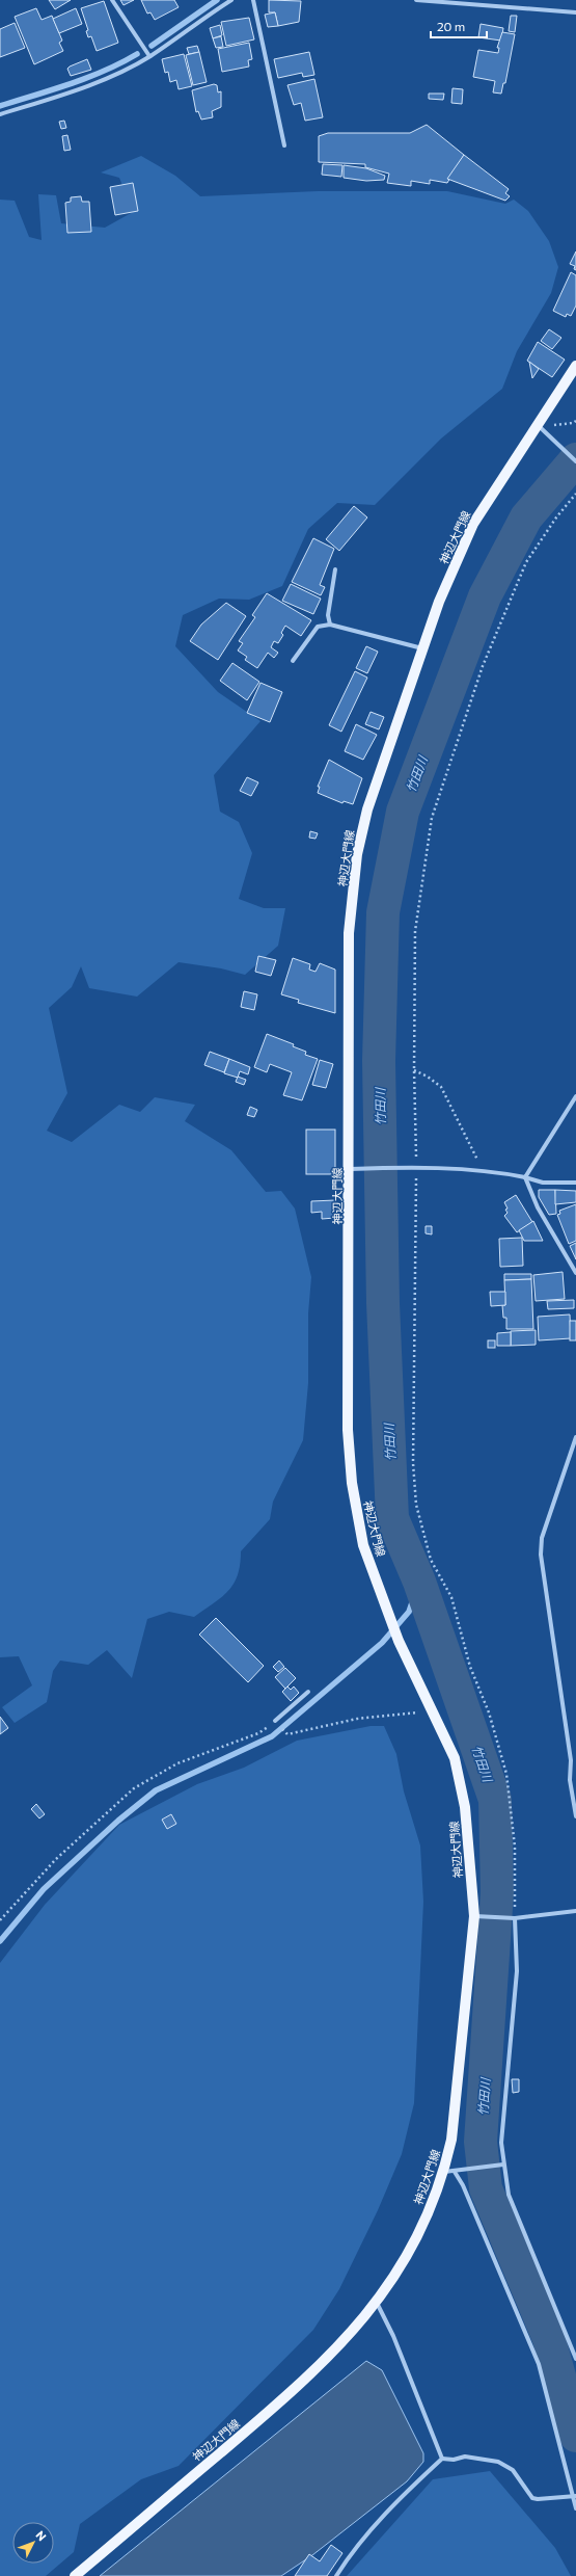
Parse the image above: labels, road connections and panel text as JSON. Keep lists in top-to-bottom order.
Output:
{
  "streets": {
    "main road": ["神辺大門線"]
  },
  "water": ["竹田川"],
  "scale_bar": "20 m",
  "north": "top right"
}
